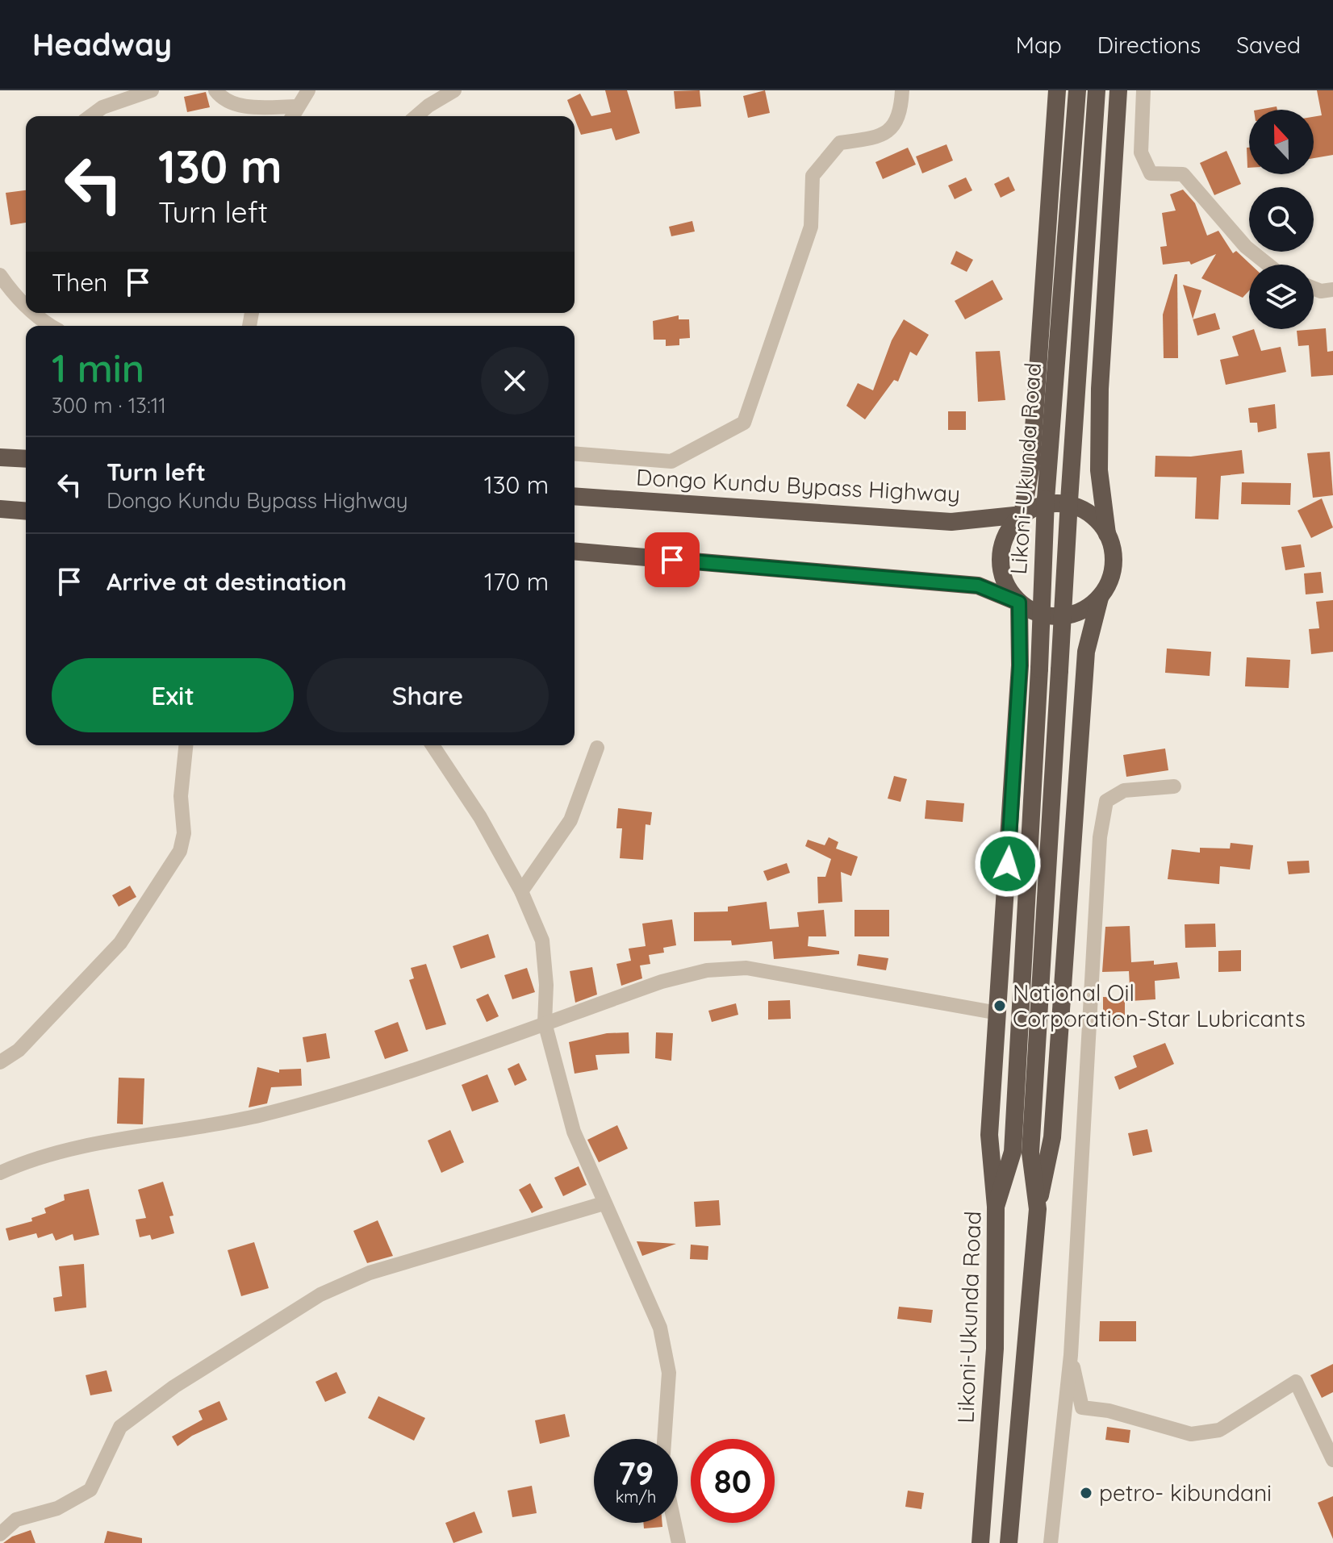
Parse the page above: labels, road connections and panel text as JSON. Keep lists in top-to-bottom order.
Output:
{
  "streets": {
    "highway": ["Likoni-Ukunda Road", "Dongo Kundu Bypass Highway"]
  },
  "places": ["National Oil Corporation-Star Lubricants", "petro- kibundani"],
  "north": "top",
  "page": {
    "header": "Headway",
    "nav": ["Map", "Directions", "Saved"],
    "turn": ["130 m", "Turn left"],
    "then": "Then",
    "heading": ["1 min", "300 m · 13:11"],
    "list": [
      {
        "name": "Turn left",
        "note": "Dongo Kundu Bypass Highway",
        "value": "130 m"
      },
      {
        "name": "Arrive at destination",
        "value": "170 m"
      }
    ],
    "buttons": ["Exit", "Share"],
    "speed": "79 km/h",
    "limit": "80"
  }
}
